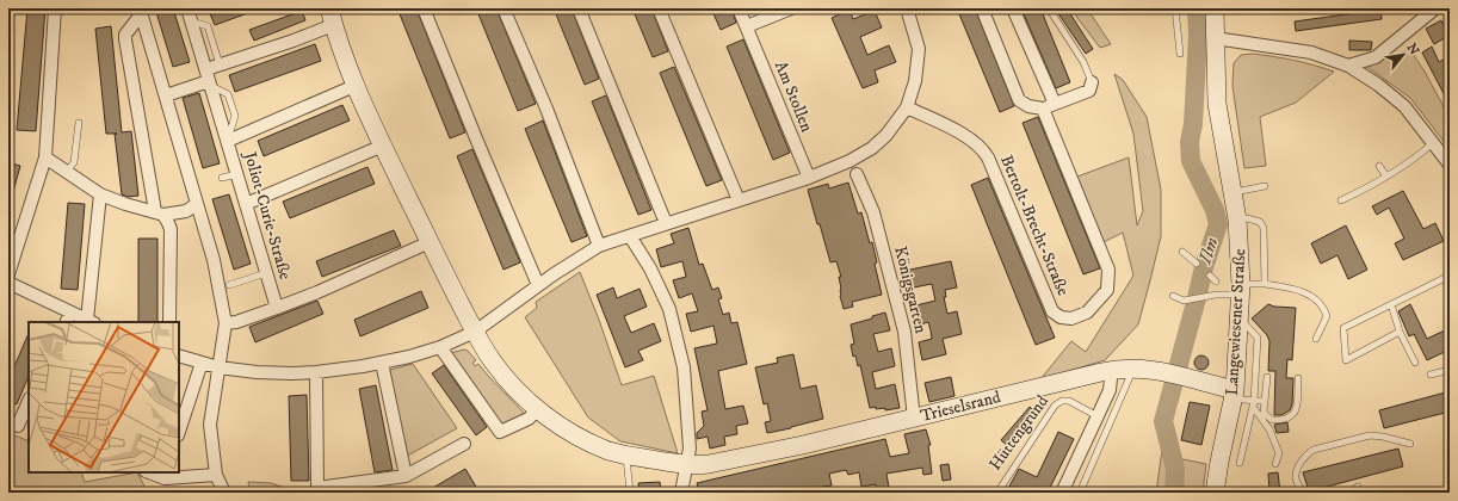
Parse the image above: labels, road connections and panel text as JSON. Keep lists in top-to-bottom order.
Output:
{
  "streets": {
    "street": [
      "Am Stollen",
      "Joliot-Curie-Straße",
      "Bertolt-Brecht-Straße",
      "Königsgarten",
      "Langewiesener Straße",
      "Trieselsrand"
    ],
    "lane": ["Hüttengrund"]
  },
  "crossings": [
    ["Königsgarten", "Trieselsrand"],
    ["Langewiesener Straße", "Trieselsrand"]
  ],
  "water": ["Ilm"],
  "north": "top right"
}
